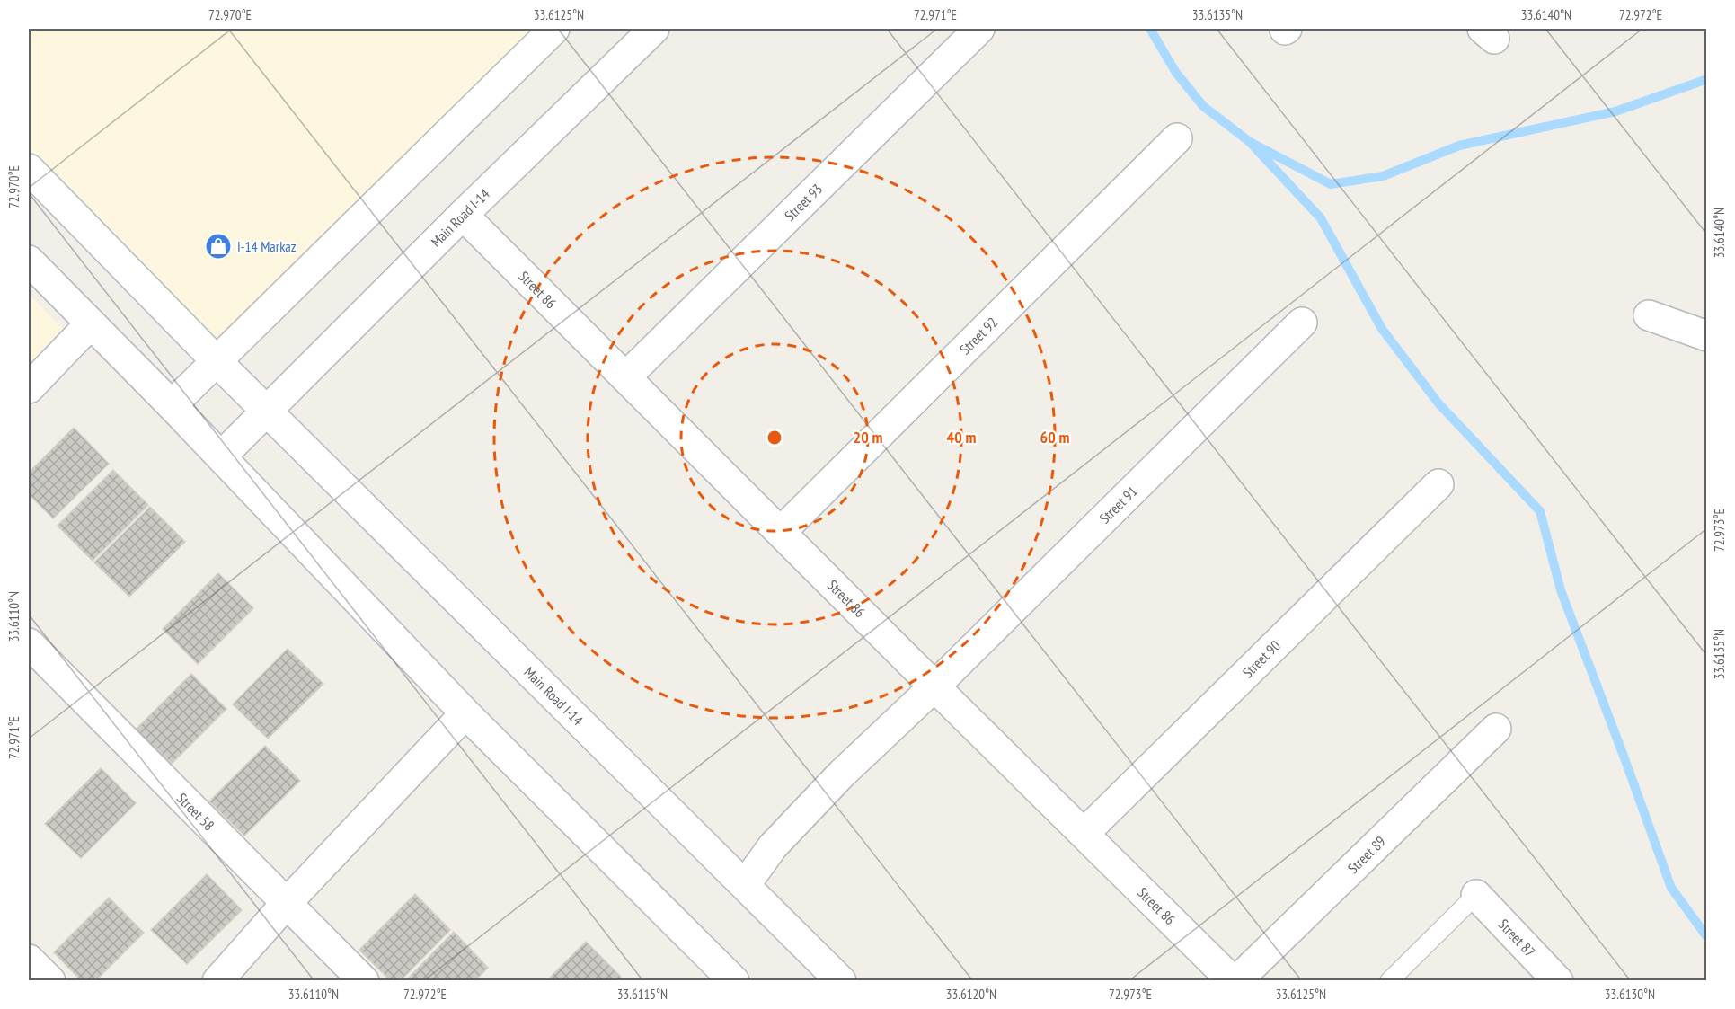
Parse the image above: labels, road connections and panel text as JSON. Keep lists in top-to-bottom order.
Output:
{
  "streets": {
    "street": [
      "Street 93",
      "Main Road I-14",
      "Street 86",
      "Street 92",
      "Street 91",
      "Street 90",
      "Street 58",
      "Street 89",
      "Street 87"
    ]
  },
  "crossings": [
    ["Street 93", "Street 86"],
    ["Main Road I-14", "Street 86"],
    ["Main Road I-14", "Street 91"],
    ["Street 86", "Street 92"],
    ["Street 86", "Street 91"],
    ["Street 86", "Street 90"],
    ["Street 86", "Street 89"]
  ],
  "places": {
    "shop": ["I-14 Markaz"]
  },
  "coordinates": [
    "72.970°E",
    "33.6125°N",
    "72.971°E",
    "33.6135°N",
    "33.6140°N",
    "72.972°E",
    "72.973°E",
    "33.6110°N",
    "33.6115°N",
    "33.6120°N",
    "33.6130°N"
  ],
  "rings": ["20 m", "40 m", "60 m"]
}
